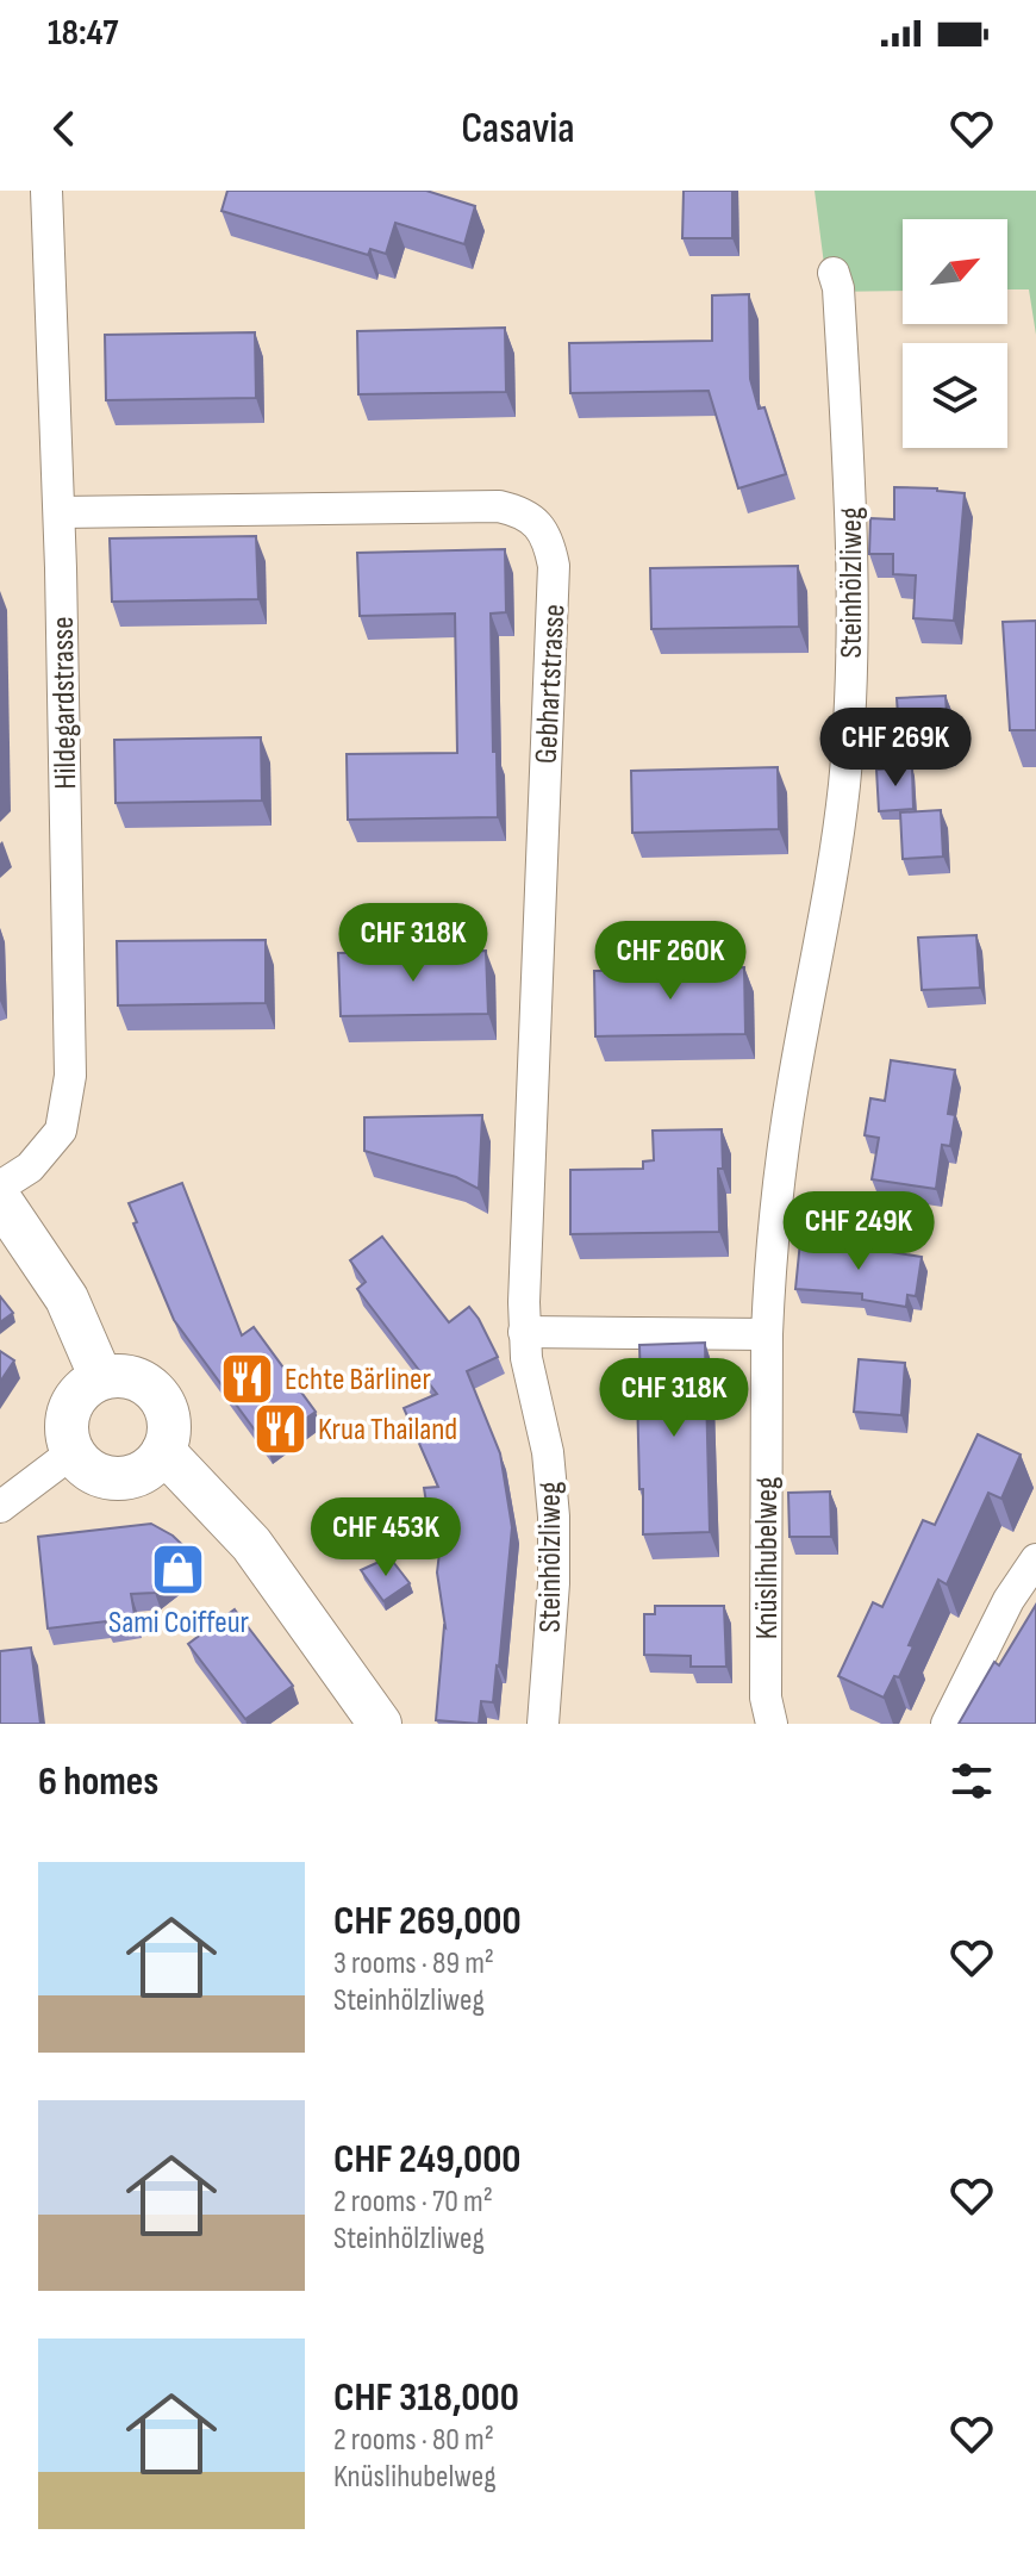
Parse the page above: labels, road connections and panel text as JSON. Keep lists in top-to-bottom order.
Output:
{
  "streets": {
    "street": [
      "Steinhölzliweg",
      "Gebhartstrasse",
      "Hildegardstrasse",
      "Knüslihubelweg"
    ]
  },
  "crossings": [
    ["Steinhölzliweg", "Gebhartstrasse"],
    ["Steinhölzliweg", "Knüslihubelweg"],
    ["Gebhartstrasse", "Hildegardstrasse"]
  ],
  "places": {
    "restaurant": ["Echte Bärliner", "Krua Thailand"],
    "shop": ["Sami Coiffeur"]
  },
  "north": "top right",
  "page": {
    "status": "18:47",
    "header": "Casavia",
    "price": [
      "CHF 269K",
      "CHF 318K",
      "CHF 260K",
      "CHF 249K",
      "CHF 318K",
      "CHF 453K"
    ],
    "heading": "6 homes",
    "list": [
      {
        "name": "CHF 269,000",
        "note": "3 rooms · 89 m² · Steinhölzliweg"
      },
      {
        "name": "CHF 249,000",
        "note": "2 rooms · 70 m² · Steinhölzliweg"
      },
      {
        "name": "CHF 318,000",
        "note": "2 rooms · 80 m² · Knüslihubelweg"
      }
    ]
  }
}
